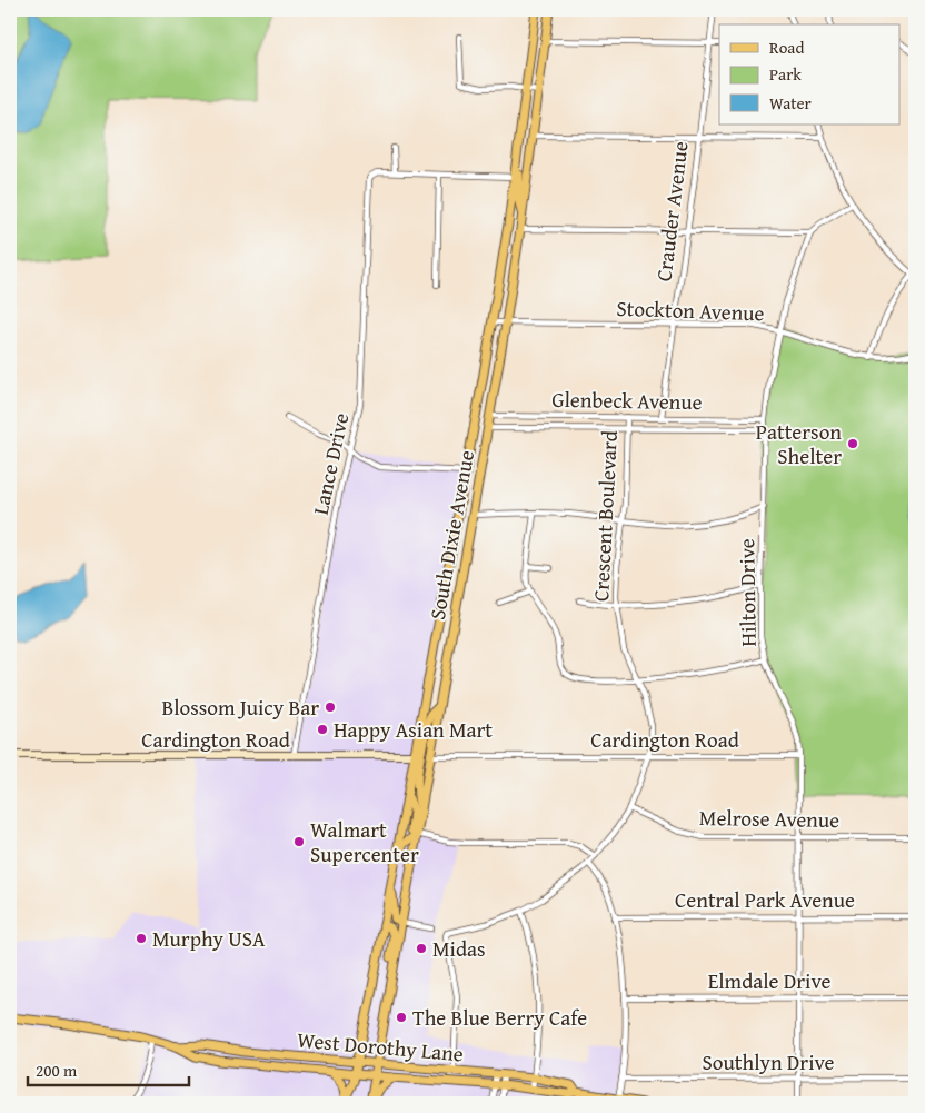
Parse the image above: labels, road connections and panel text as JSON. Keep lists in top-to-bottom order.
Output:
{
  "streets": {
    "main road": ["South Dixie Avenue", "West Dorothy Lane"],
    "street": [
      "Crauder Avenue",
      "Stockton Avenue",
      "Glenbeck Avenue",
      "Lance Drive",
      "Crescent Boulevard",
      "Hilton Drive",
      "Cardington Road",
      "Melrose Avenue",
      "Central Park Avenue",
      "Elmdale Drive",
      "Southlyn Drive"
    ]
  },
  "crossings": [
    ["Crauder Avenue", "Stockton Avenue"],
    ["Crauder Avenue", "Glenbeck Avenue"],
    ["Stockton Avenue", "South Dixie Avenue"],
    ["Stockton Avenue", "Hilton Drive"],
    ["Glenbeck Avenue", "Crescent Boulevard"],
    ["Glenbeck Avenue", "South Dixie Avenue"],
    ["Glenbeck Avenue", "Hilton Drive"],
    ["Lance Drive", "Cardington Road"],
    ["Crescent Boulevard", "Cardington Road"],
    ["Crescent Boulevard", "Melrose Avenue"],
    ["Crescent Boulevard", "West Dorothy Lane"],
    ["South Dixie Avenue", "Cardington Road"],
    ["South Dixie Avenue", "West Dorothy Lane"],
    ["Hilton Drive", "Cardington Road"],
    ["Hilton Drive", "Melrose Avenue"],
    ["Hilton Drive", "Central Park Avenue"],
    ["Hilton Drive", "Elmdale Drive"],
    ["Hilton Drive", "Southlyn Drive"]
  ],
  "places": [
    "Patterson Shelter",
    "Blossom Juicy Bar",
    "Happy Asian Mart",
    "Walmart Supercenter",
    "Murphy USA",
    "Midas",
    "The Blue Berry Cafe"
  ],
  "legend": ["Road", "Park", "Water"],
  "scale_bar": "200 m"
}
